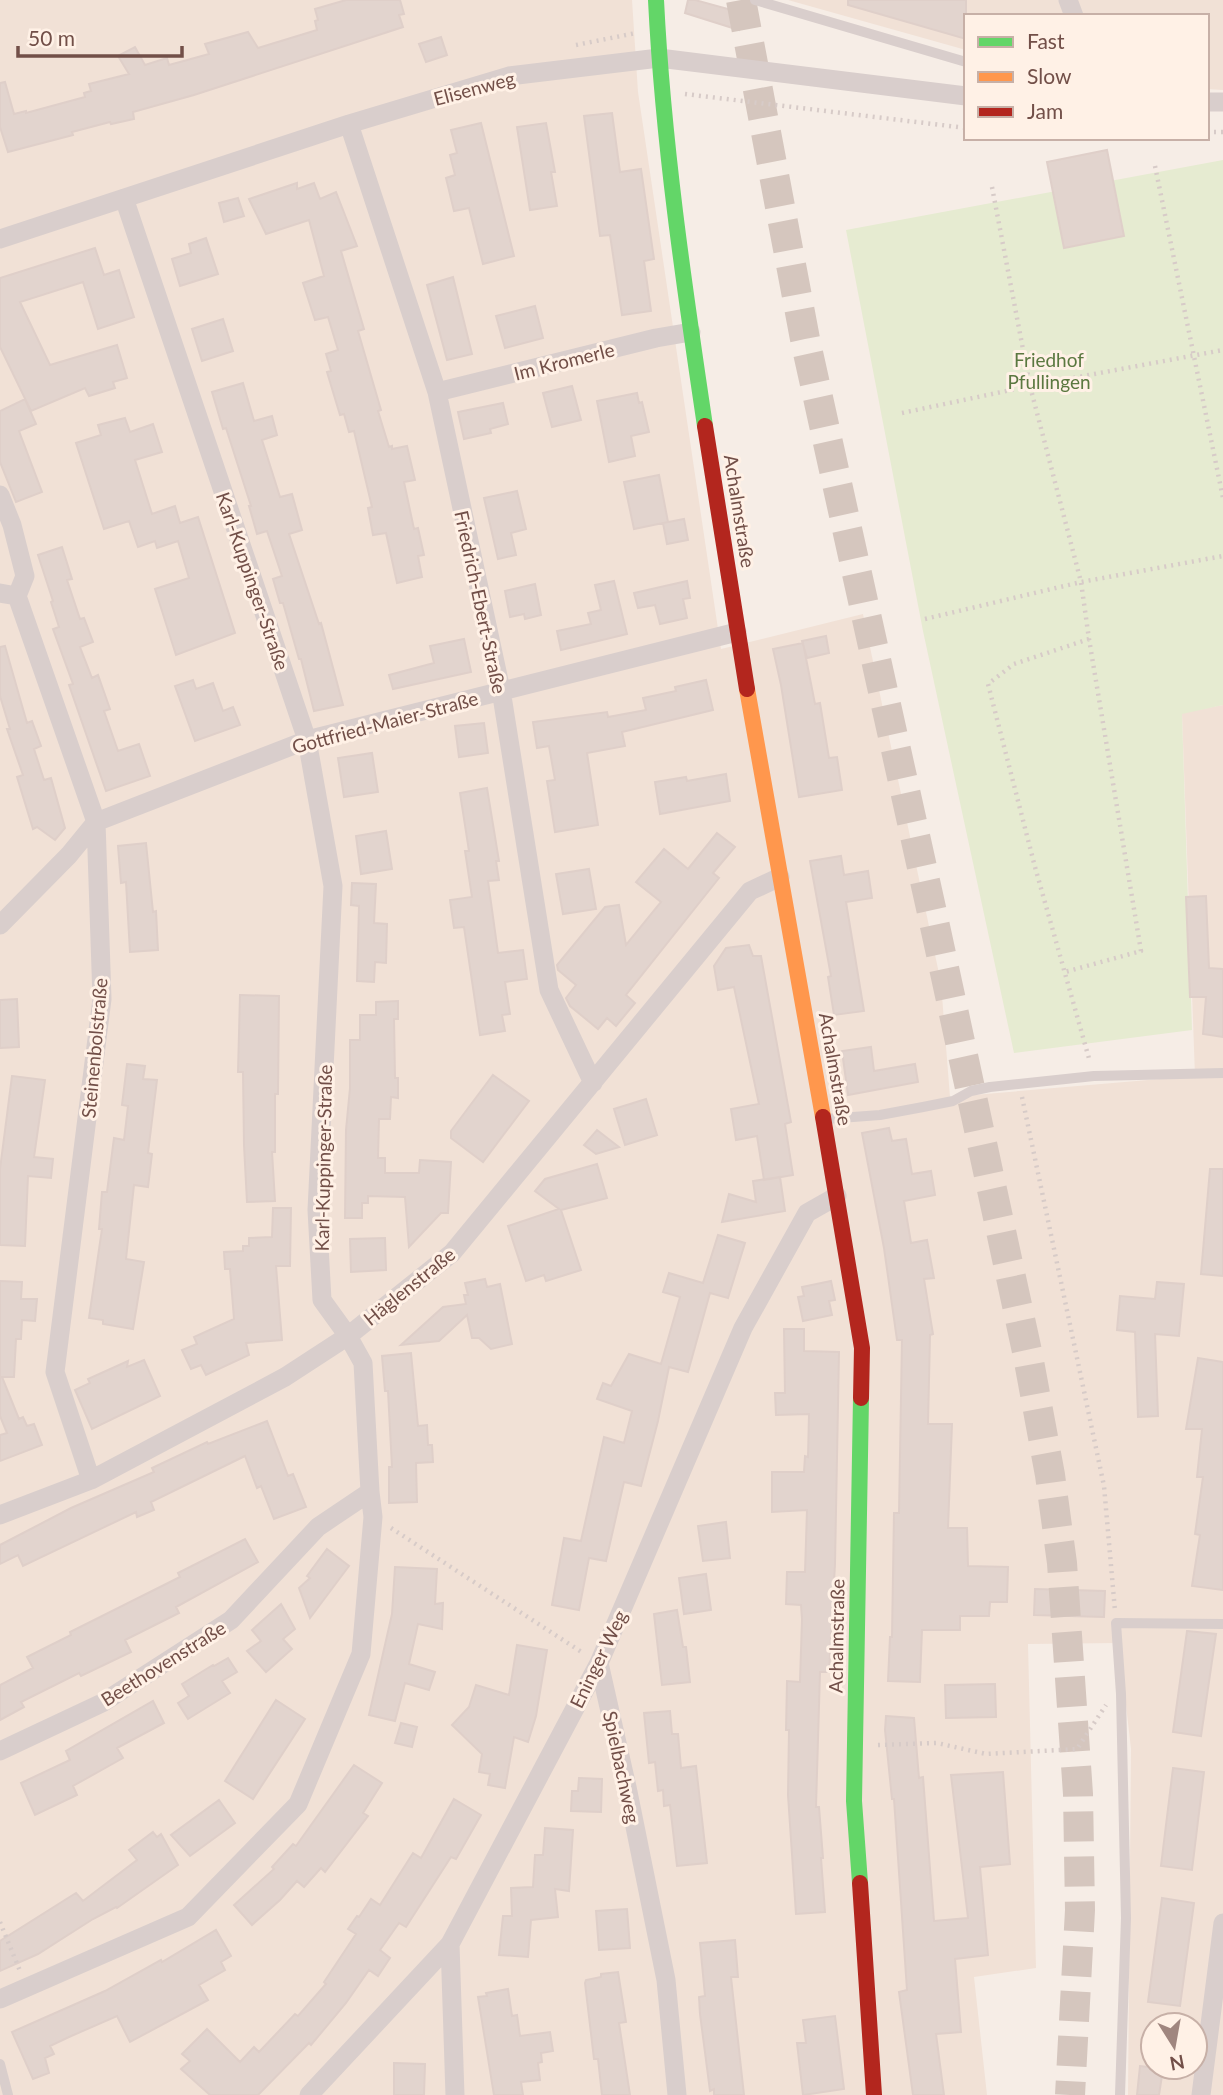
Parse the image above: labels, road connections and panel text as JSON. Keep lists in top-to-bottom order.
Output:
{
  "streets": {
    "street": [
      "Elisenweg",
      "Im Kromerle",
      "Achalmstraße",
      "Karl-Kuppinger-Straße",
      "Friedrich-Ebert-Straße",
      "Gottfried-Maier-Straße",
      "Steinenbolstraße",
      "Häglenstraße",
      "Eninger Weg",
      "Beethovenstraße",
      "Spielbachweg"
    ]
  },
  "crossings": [
    ["Elisenweg", "Achalmstraße"],
    ["Elisenweg", "Karl-Kuppinger-Straße"],
    ["Elisenweg", "Friedrich-Ebert-Straße"],
    ["Im Kromerle", "Achalmstraße"],
    ["Im Kromerle", "Friedrich-Ebert-Straße"],
    ["Achalmstraße", "Gottfried-Maier-Straße"],
    ["Achalmstraße", "Häglenstraße"],
    ["Achalmstraße", "Eninger Weg"],
    ["Karl-Kuppinger-Straße", "Gottfried-Maier-Straße"],
    ["Karl-Kuppinger-Straße", "Häglenstraße"],
    ["Karl-Kuppinger-Straße", "Beethovenstraße"],
    ["Friedrich-Ebert-Straße", "Gottfried-Maier-Straße"],
    ["Friedrich-Ebert-Straße", "Häglenstraße"],
    ["Gottfried-Maier-Straße", "Steinenbolstraße"],
    ["Steinenbolstraße", "Häglenstraße"],
    ["Eninger Weg", "Spielbachweg"]
  ],
  "parks": ["Friedhof Pfullingen"],
  "legend": ["Fast", "Slow", "Jam"],
  "scale_bar": "50 m",
  "north": "bottom"
}
